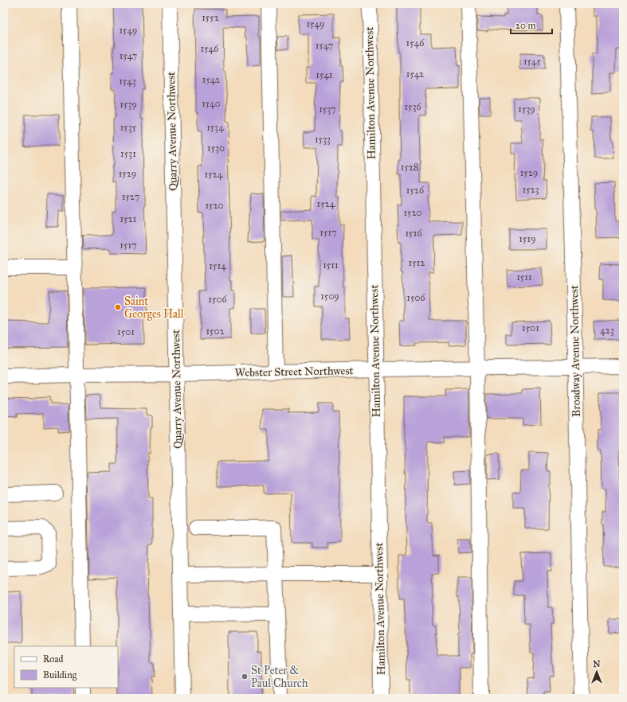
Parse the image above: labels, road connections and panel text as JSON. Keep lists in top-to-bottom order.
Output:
{
  "streets": {
    "street": [
      "Hamilton Avenue Northwest",
      "Quarry Avenue Northwest",
      "Broadway Avenue Northwest",
      "Webster Street Northwest"
    ]
  },
  "crossings": [
    ["Hamilton Avenue Northwest", "Webster Street Northwest"],
    ["Quarry Avenue Northwest", "Webster Street Northwest"],
    ["Broadway Avenue Northwest", "Webster Street Northwest"]
  ],
  "places": ["Saint Georges Hall", "St Peter & Paul Church"],
  "house_numbers": [
    "1552",
    "1549",
    "1549",
    "1546",
    "1547",
    "1546",
    "1547",
    "1545",
    "1542",
    "1541",
    "1542",
    "1543",
    "1540",
    "1539",
    "1536",
    "1537",
    "1539",
    "1535",
    "1534",
    "1533",
    "1530",
    "1531",
    "1528",
    "1529",
    "1529",
    "1524",
    "1523",
    "1526",
    "1527",
    "1524",
    "1520",
    "1520",
    "1521",
    "1517",
    "1516",
    "1519",
    "1517",
    "1512",
    "1511",
    "1514",
    "1511",
    "1509",
    "1506",
    "1506",
    "1501",
    "423",
    "1502",
    "1501"
  ],
  "legend": ["Road", "Building"],
  "scale_bar": "20 m",
  "north": "top"
}
